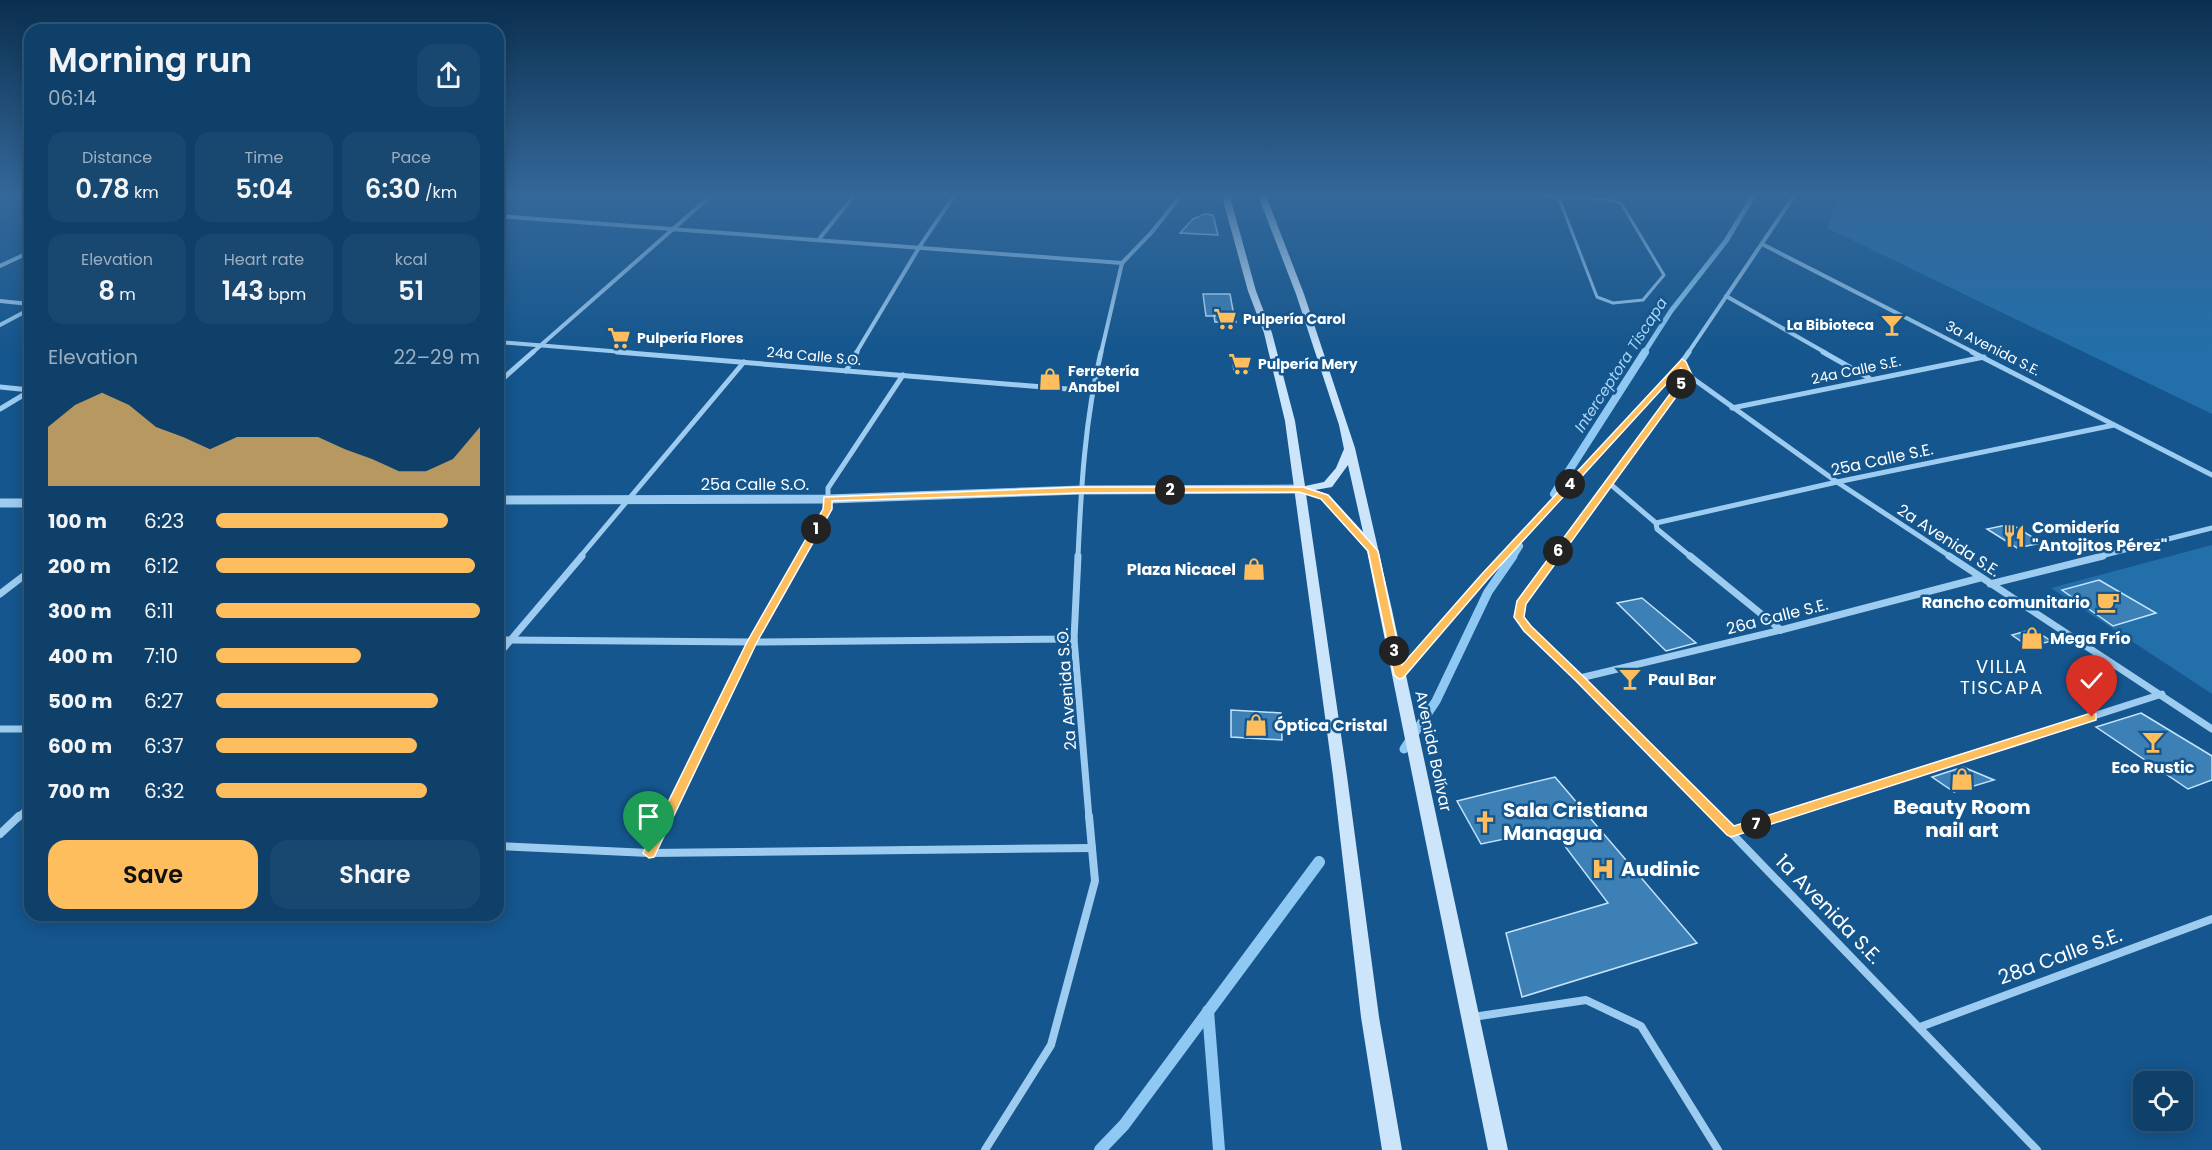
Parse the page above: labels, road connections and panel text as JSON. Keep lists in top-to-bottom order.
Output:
{
  "streets": {
    "main road": ["Avenida Bolívar"],
    "street": [
      "3a Avenida S.E.",
      "24a Calle S.O.",
      "24a Calle S.E.",
      "25a Calle S.E.",
      "25a Calle S.O.",
      "2a Avenida S.E.",
      "26a Calle S.E.",
      "2a Avenida S.O.",
      "1a Avenida S.E.",
      "28a Calle S.E."
    ]
  },
  "crossings": [
    ["3a Avenida S.E.", "24a Calle S.E."],
    ["3a Avenida S.E.", "25a Calle S.E."],
    ["24a Calle S.O.", "2a Avenida S.O."],
    ["24a Calle S.E.", "2a Avenida S.E."],
    ["25a Calle S.E.", "2a Avenida S.E."],
    ["25a Calle S.O.", "2a Avenida S.O."],
    ["2a Avenida S.E.", "26a Calle S.E."],
    ["26a Calle S.E.", "1a Avenida S.E."],
    ["1a Avenida S.E.", "28a Calle S.E."]
  ],
  "districts": ["VILLA TISCAPA"],
  "water": ["Interceptora Tiscapa"],
  "places": {
    "supermarket": ["Pulpería Carol", "Pulpería Flores", "Pulpería Mery"],
    "bar": ["La Bibioteca", "Paul Bar", "Eco Rustic"],
    "shop": [
      "Ferretería Anabel",
      "Plaza Nicacel",
      "Mega Frío",
      "Óptica Cristal",
      "Beauty Room nail art"
    ],
    "restaurant": ["Comidería \"Antojitos Pérez\""],
    "cafe": ["Rancho comunitario"],
    "church": ["Sala Cristiana Managua"],
    "hospital": ["Audinic"]
  },
  "page": {
    "heading": ["Morning run", "06:14"],
    "stats": [
      ["Distance", "0.78 km"],
      ["Time", "5:04"],
      ["Pace", "6:30 /km"],
      ["Elevation", "8 m"],
      ["Heart rate", "143 bpm"],
      ["kcal", "51"]
    ],
    "chart": ["Elevation", "22–29 m"],
    "pins": [
      "5",
      "4",
      "2",
      "1",
      "6",
      "3",
      "7"
    ],
    "list": [
      {
        "name": "100 m",
        "note": "6:23"
      },
      {
        "name": "200 m",
        "note": "6:12"
      },
      {
        "name": "300 m",
        "note": "6:11"
      },
      {
        "name": "400 m",
        "note": "7:10"
      },
      {
        "name": "500 m",
        "note": "6:27"
      },
      {
        "name": "600 m",
        "note": "6:37"
      },
      {
        "name": "700 m",
        "note": "6:32"
      }
    ],
    "buttons": ["Save", "Share"]
  }
}
